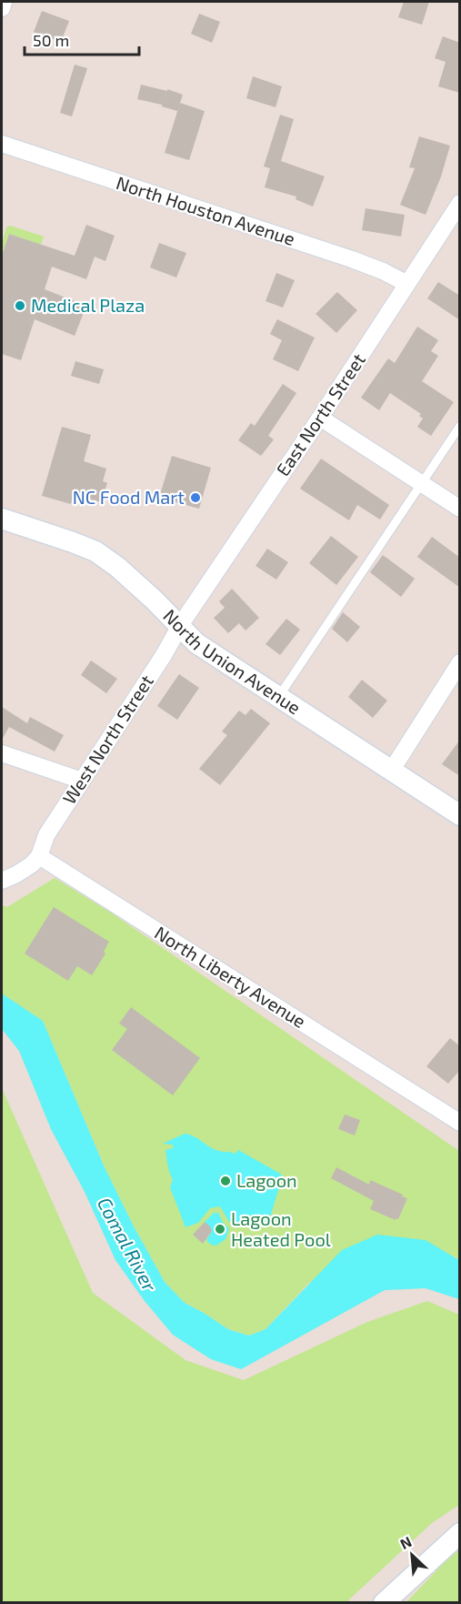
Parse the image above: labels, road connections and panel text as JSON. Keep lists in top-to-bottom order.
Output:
{
  "streets": {
    "street": [
      "North Houston Avenue",
      "East North Street",
      "North Union Avenue",
      "West North Street",
      "North Liberty Avenue"
    ]
  },
  "crossings": [
    ["North Houston Avenue", "East North Street"],
    ["East North Street", "North Union Avenue"],
    ["East North Street", "West North Street"],
    ["North Union Avenue", "West North Street"],
    ["West North Street", "North Liberty Avenue"]
  ],
  "water": ["Comal River"],
  "places": [
    "Medical Plaza",
    "NC Food Mart",
    "Lagoon",
    "Lagoon Heated Pool"
  ],
  "scale_bar": "50 m",
  "north": "top left"
}
